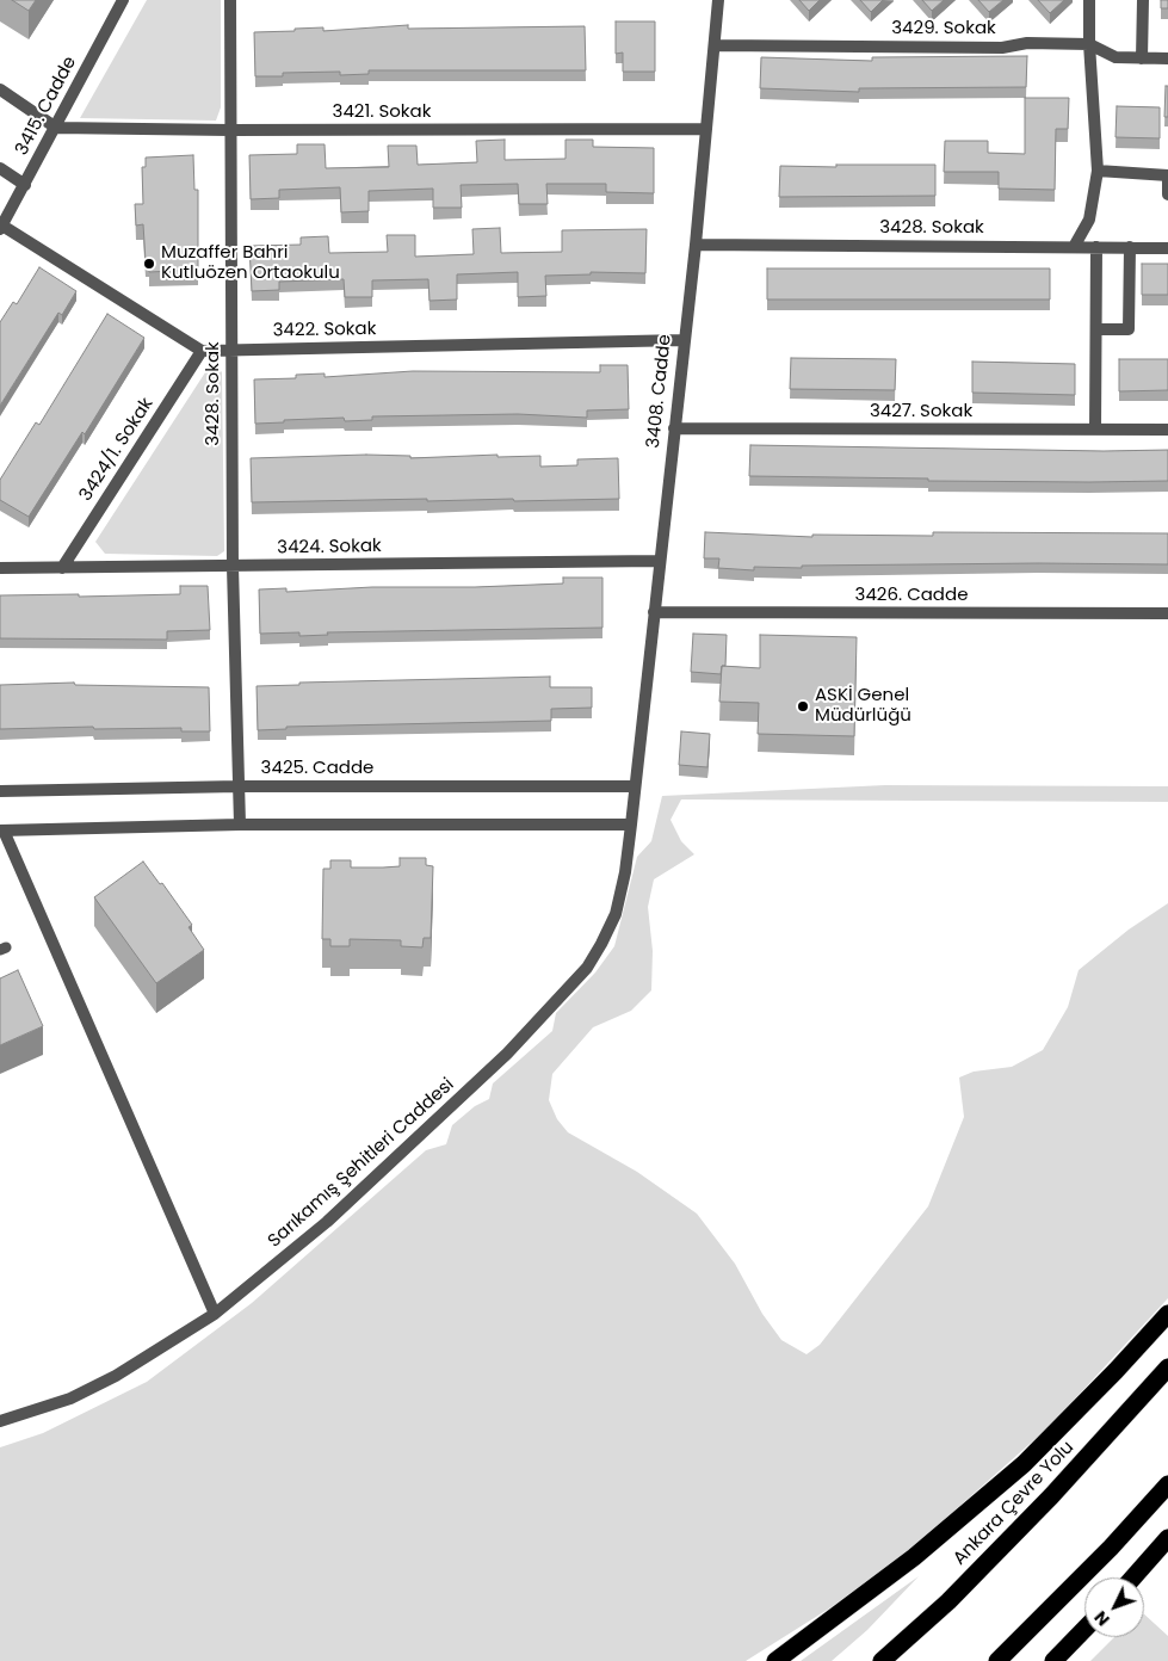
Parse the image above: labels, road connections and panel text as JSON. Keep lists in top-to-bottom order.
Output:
{
  "streets": {
    "highway": ["Ankara Çevre Yolu"],
    "street": [
      "3429. Sokak",
      "3415. Cadde",
      "3421. Sokak",
      "3428. Sokak",
      "3422. Sokak",
      "3408. Cadde",
      "3427. Sokak",
      "3424/1. Sokak",
      "3424. Sokak",
      "3426. Cadde",
      "3425. Cadde",
      "Sarıkamış Şehitleri Caddesi"
    ]
  },
  "crossings": [
    ["3429. Sokak", "3408. Cadde"],
    ["3415. Cadde", "3421. Sokak"],
    ["3421. Sokak", "3428. Sokak"],
    ["3421. Sokak", "3408. Cadde"],
    ["3428. Sokak", "3422. Sokak"],
    ["3428. Sokak", "3408. Cadde"],
    ["3428. Sokak", "3424. Sokak"],
    ["3428. Sokak", "3425. Cadde"],
    ["3422. Sokak", "3408. Cadde"],
    ["3422. Sokak", "3424/1. Sokak"],
    ["3408. Cadde", "3427. Sokak"],
    ["3408. Cadde", "3424. Sokak"],
    ["3408. Cadde", "3426. Cadde"],
    ["3408. Cadde", "3425. Cadde"],
    ["3408. Cadde", "Sarıkamış Şehitleri Caddesi"],
    ["3424/1. Sokak", "3424. Sokak"],
    ["3425. Cadde", "Sarıkamış Şehitleri Caddesi"]
  ],
  "places": ["Muzaffer Bahri Kutluözen Ortaokulu", "ASKİ Genel Müdürlüğü"],
  "north": "bottom left"
}
